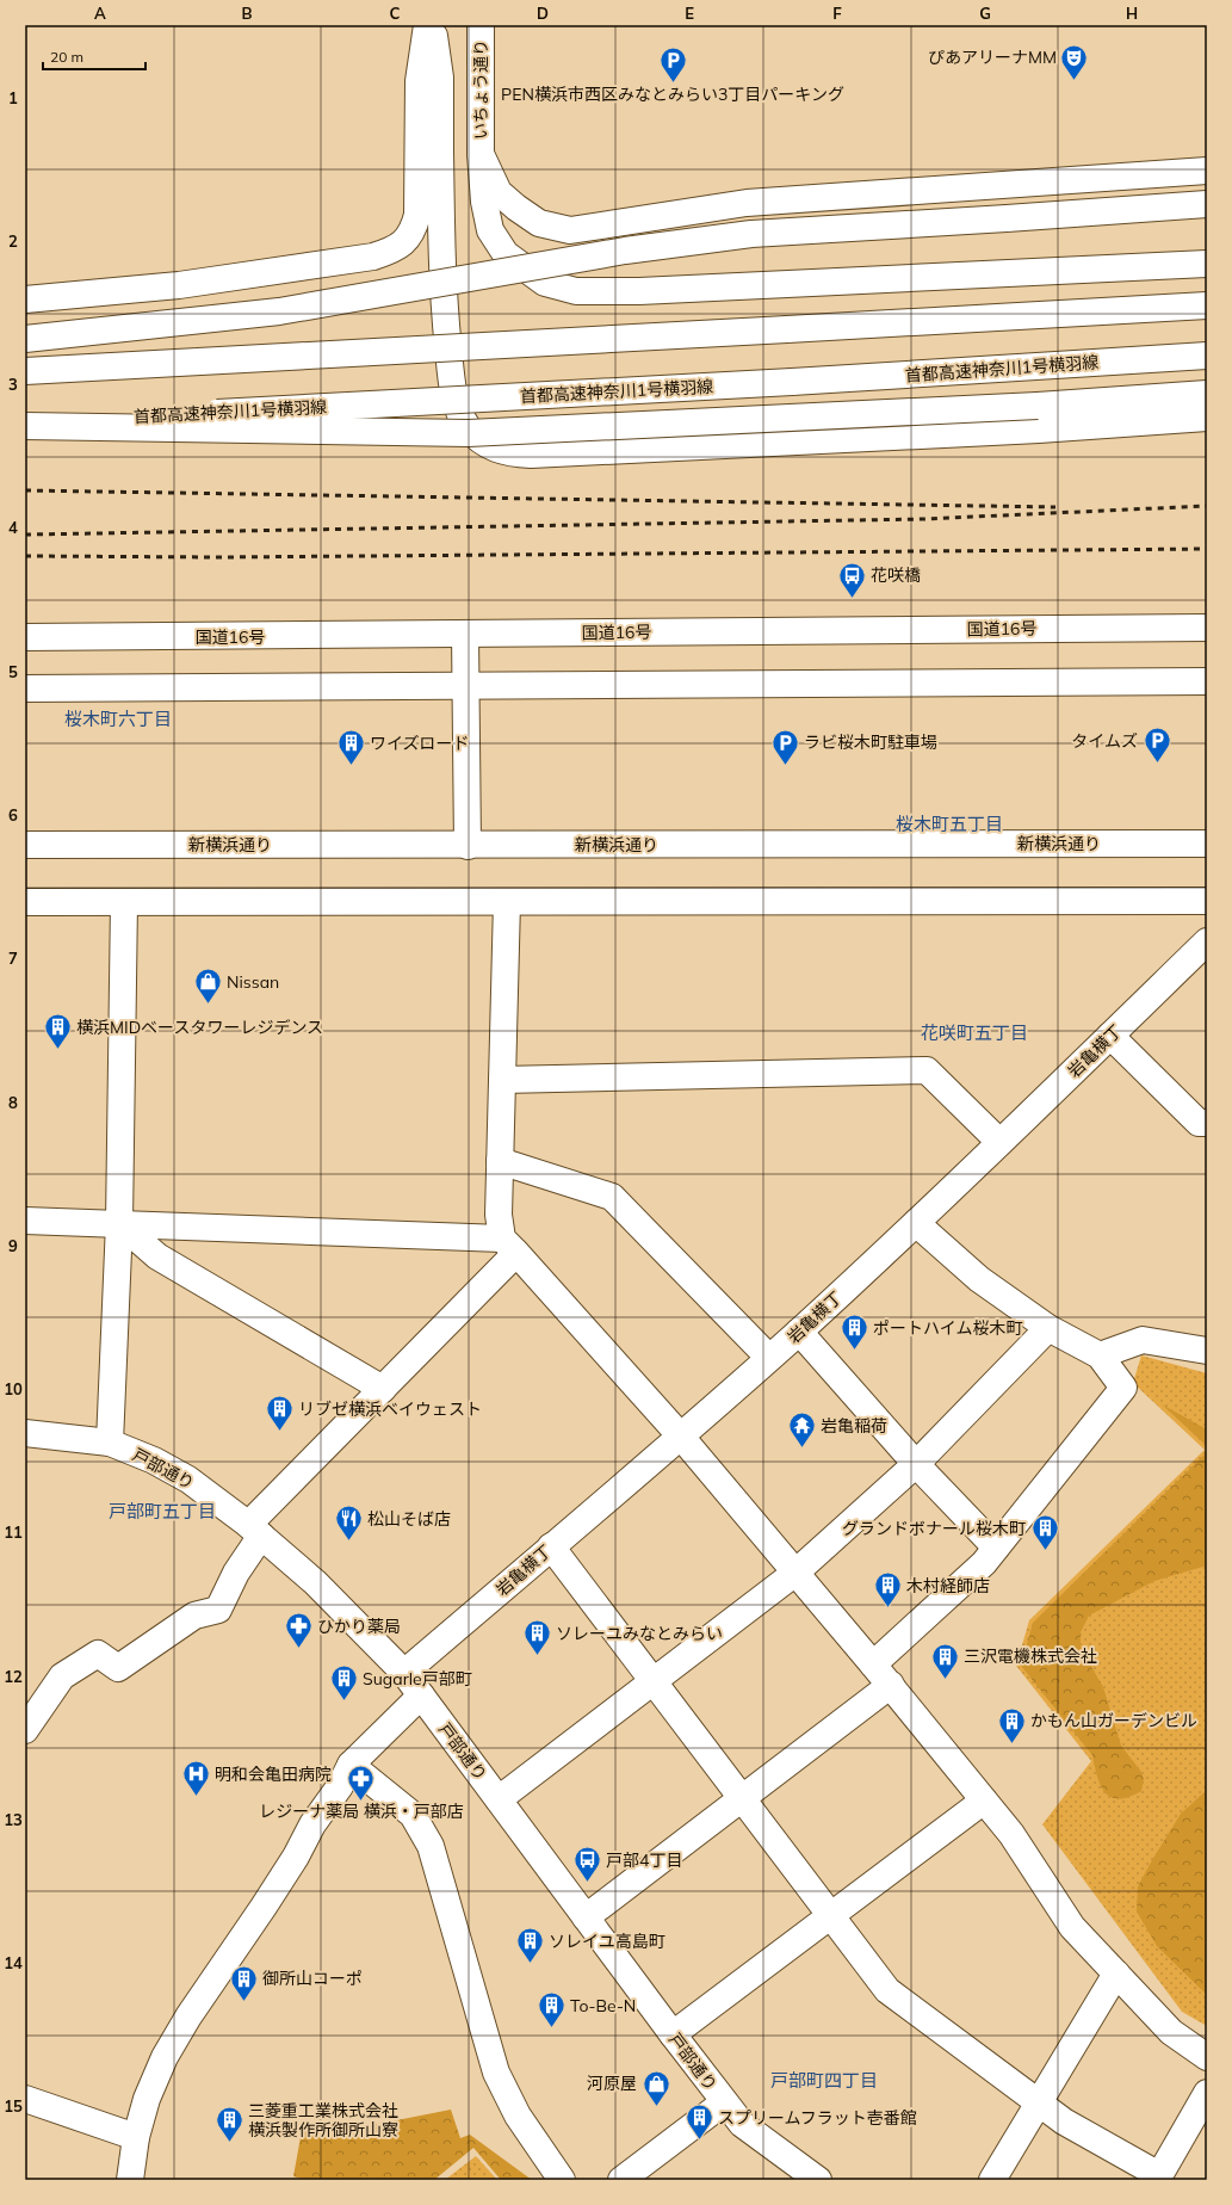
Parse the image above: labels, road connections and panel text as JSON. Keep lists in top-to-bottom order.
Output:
{
  "streets": {
    "main road": [
      "いちょう通り",
      "首都高速神奈川1号横羽線",
      "国道16号",
      "新横浜通り",
      "岩亀横丁",
      "戸部通り"
    ]
  },
  "crossings": [
    ["岩亀横丁", "戸部通り"]
  ],
  "districts": [
    "桜木町六丁目",
    "桜木町五丁目",
    "花咲町五丁目",
    "戸部町五丁目",
    "戸部町四丁目"
  ],
  "places": {
    "theatre": ["ぴあアリーナMM"],
    "parking": ["PEN横浜市西区みなとみらい3丁目パーキング", "タイムズ", "ラビ桜木町駐車場"],
    "bus stop": ["花咲橋", "戸部4丁目"],
    "building": [
      "ワイズロード",
      "横浜MIDベースタワーレジデンス",
      "ポートハイム桜木町",
      "リブゼ横浜ベイウェスト",
      "グランドボナール桜木町",
      "木村経師店",
      "ソレーユみなとみらい",
      "三沢電機株式会社",
      "Sugarle戸部町",
      "かもん山ガーデンビル",
      "ソレイユ高島町",
      "御所山コーポ",
      "To-Be-N",
      "スプリームフラット壱番館",
      "三菱重工業株式会社 横浜製作所御所山寮"
    ],
    "shop": ["Nissan", "河原屋"],
    "temple": ["岩亀稲荷"],
    "restaurant": ["松山そば店"],
    "pharmacy": ["ひかり薬局", "レジーナ薬局 横浜・戸部店"],
    "hospital": ["明和会亀田病院"]
  },
  "scale_bar": "20 m",
  "grid": {
    "columns": [
      "A",
      "B",
      "C",
      "D",
      "E",
      "F",
      "G",
      "H"
    ],
    "rows": [
      "1",
      "2",
      "3",
      "4",
      "5",
      "6",
      "7",
      "8",
      "9",
      "10",
      "11",
      "12",
      "13",
      "14",
      "15"
    ]
  }
}
